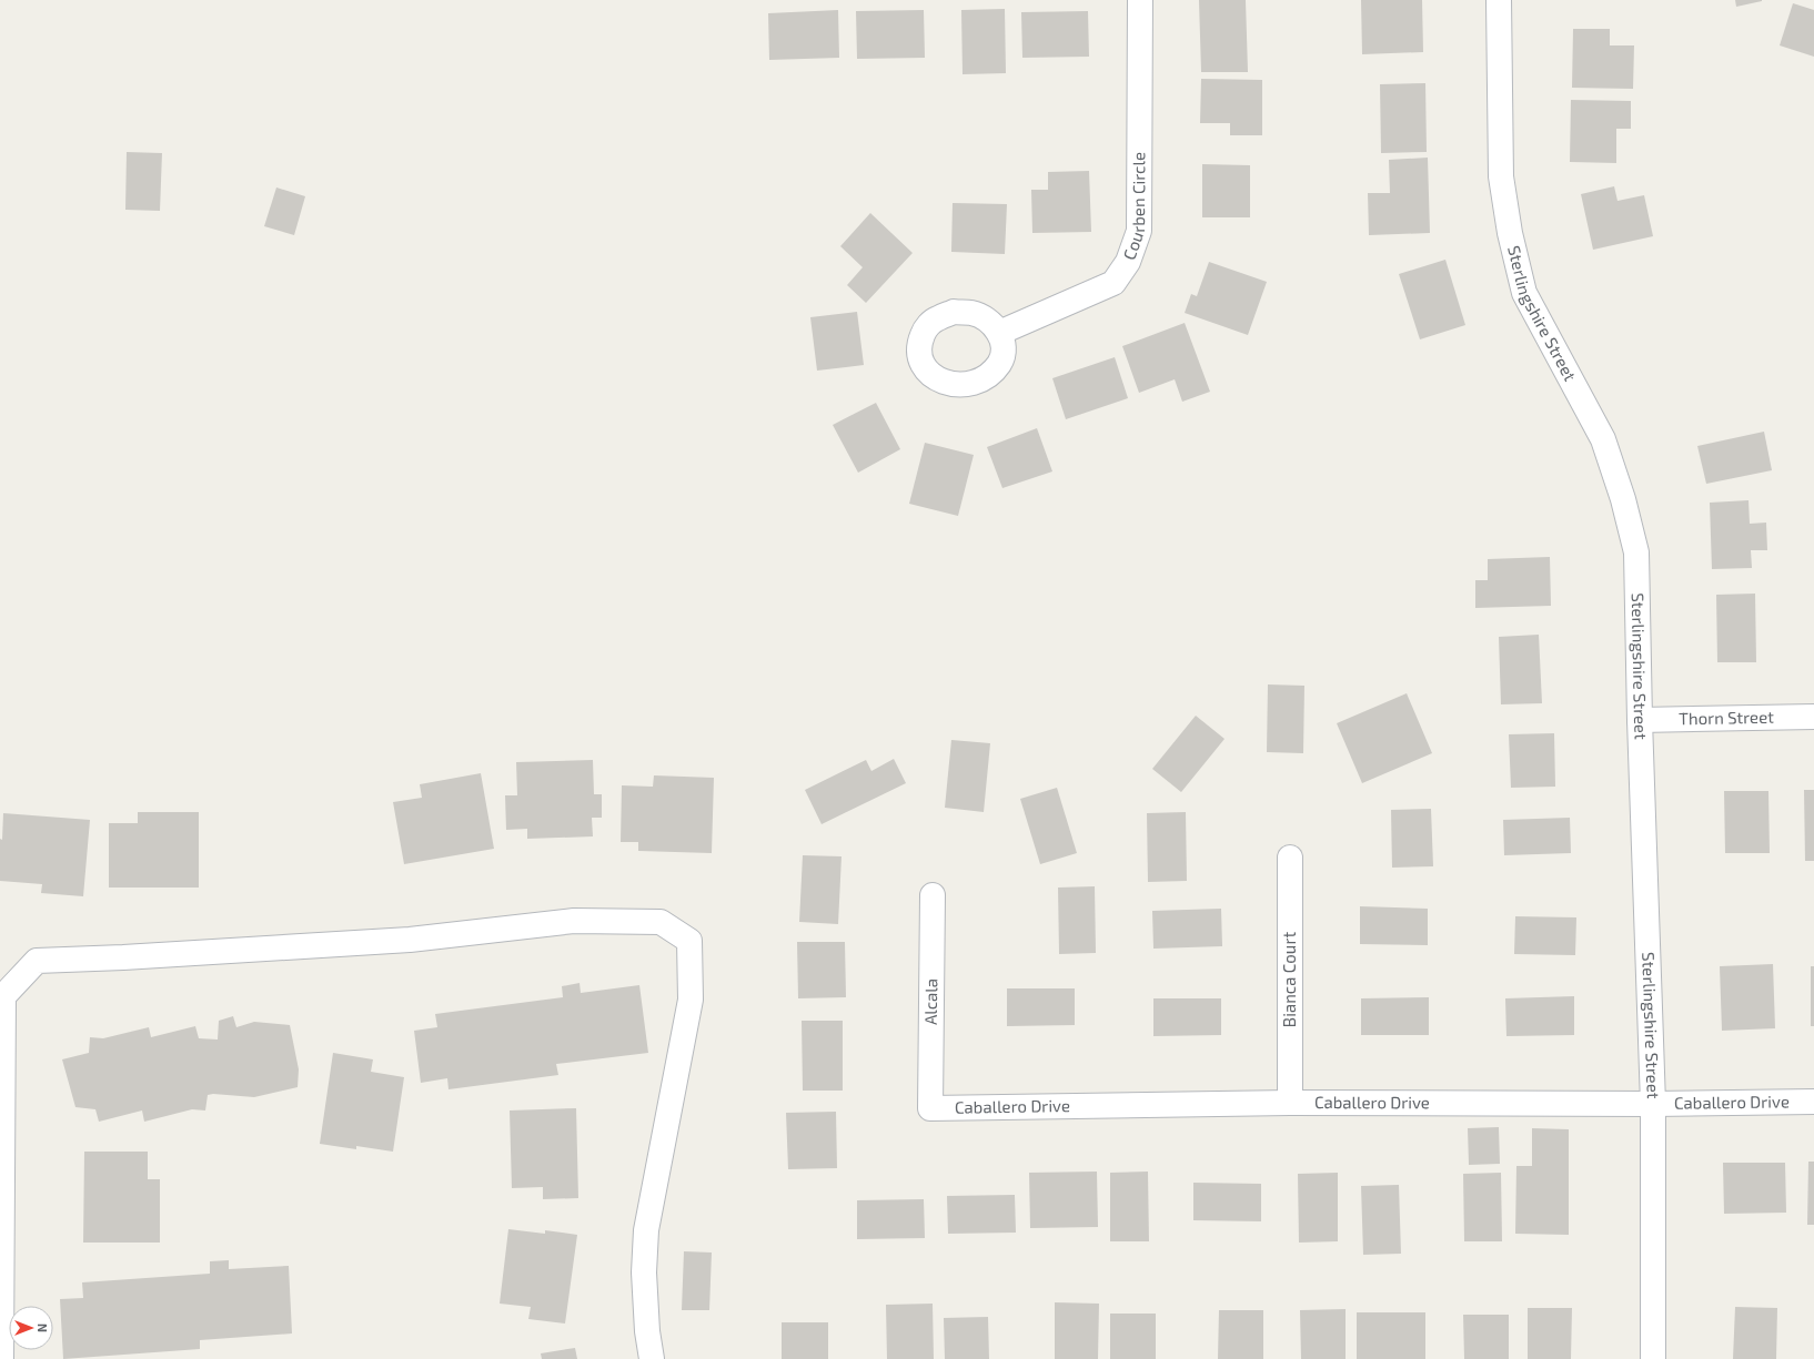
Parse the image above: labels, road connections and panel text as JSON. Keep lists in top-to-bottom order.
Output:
{
  "streets": {
    "street": [
      "Courben Circle",
      "Sterlingshire Street",
      "Thorn Street",
      "Bianca Court",
      "Alcala",
      "Caballero Drive"
    ]
  },
  "crossings": [
    ["Sterlingshire Street", "Thorn Street"],
    ["Sterlingshire Street", "Caballero Drive"],
    ["Bianca Court", "Caballero Drive"],
    ["Alcala", "Caballero Drive"]
  ],
  "north": "right"
}
